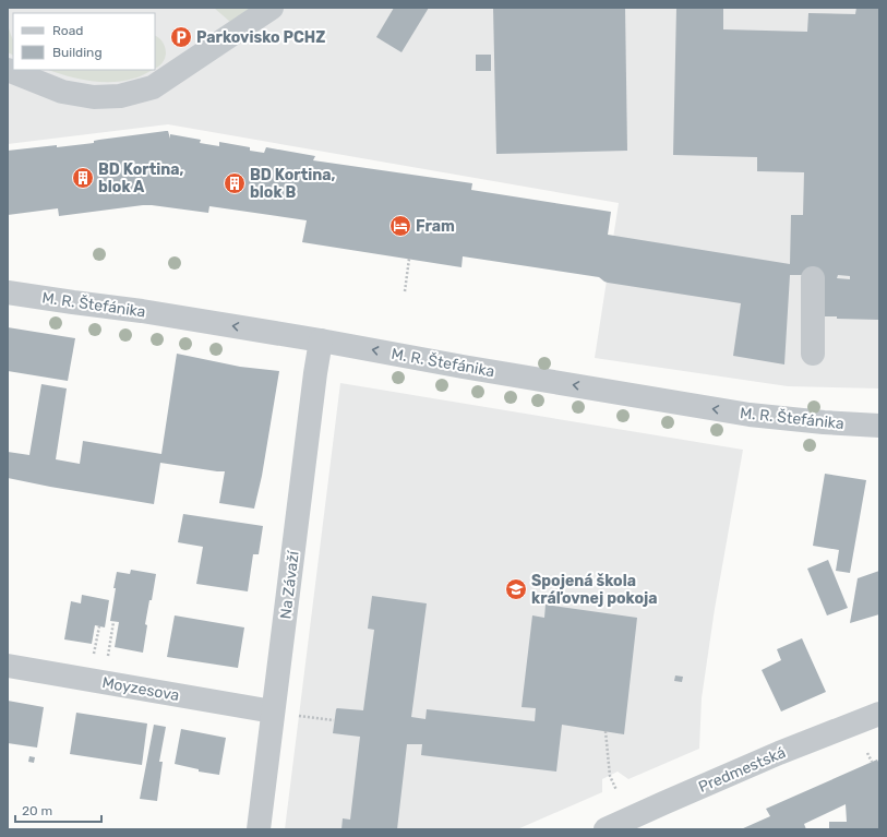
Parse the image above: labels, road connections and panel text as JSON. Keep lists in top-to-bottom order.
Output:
{
  "streets": {
    "street": [
      "M. R. Štefánika",
      "Na Závaží",
      "Moyzesova",
      "Predmestská"
    ]
  },
  "crossings": [
    ["M. R. Štefánika", "Na Závaží"],
    ["Na Závaží", "Moyzesova"]
  ],
  "one_way": ["M. R. Štefánika"],
  "places": {
    "parking": ["Parkovisko PCHZ"],
    "building": ["BD Kortina, blok A", "BD Kortina, blok B"],
    "hotel": ["Fram"],
    "school or university": ["Spojená škola kráľovnej pokoja"]
  },
  "legend": ["Road", "Building"],
  "scale_bar": "20 m"
}
